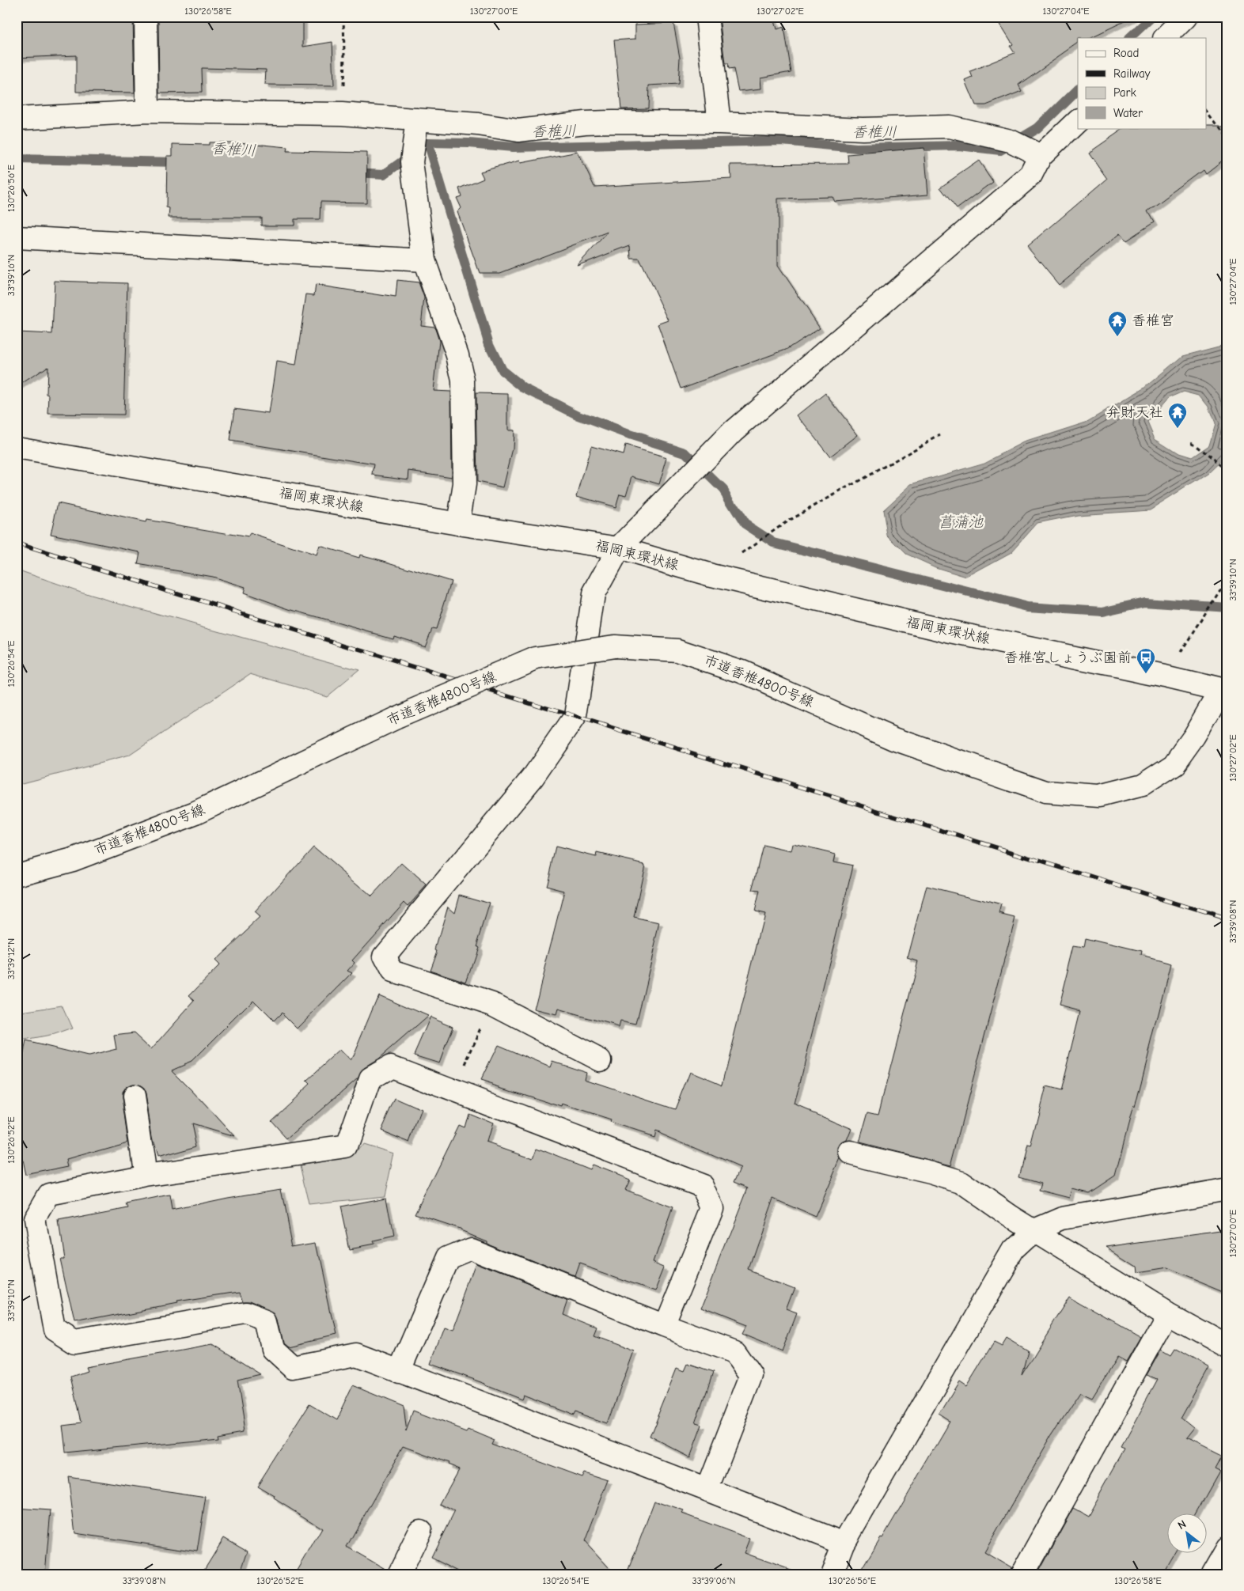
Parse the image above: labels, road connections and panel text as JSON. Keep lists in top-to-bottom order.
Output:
{
  "streets": {
    "street": ["福岡東環状線", "市道香椎4800号線"]
  },
  "crossings": [
    ["福岡東環状線", "市道香椎4800号線"]
  ],
  "water": ["香椎川", "菖蒲池"],
  "places": {
    "temple": ["香椎宮", "弁財天社"],
    "bus stop": ["香椎宮しょうぶ園前"]
  },
  "legend": [
    "Road",
    "Railway",
    "Park",
    "Water"
  ],
  "north": "top left",
  "coordinates": [
    "130°26'58\"E",
    "130°27'00\"E",
    "130°27'02\"E",
    "130°27'04\"E",
    "130°26'56\"E",
    "33°39'16\"N",
    "33°39'10\"N",
    "130°26'54\"E",
    "33°39'08\"N",
    "33°39'12\"N",
    "130°26'52\"E",
    "33°39'06\"N"
  ]
}
